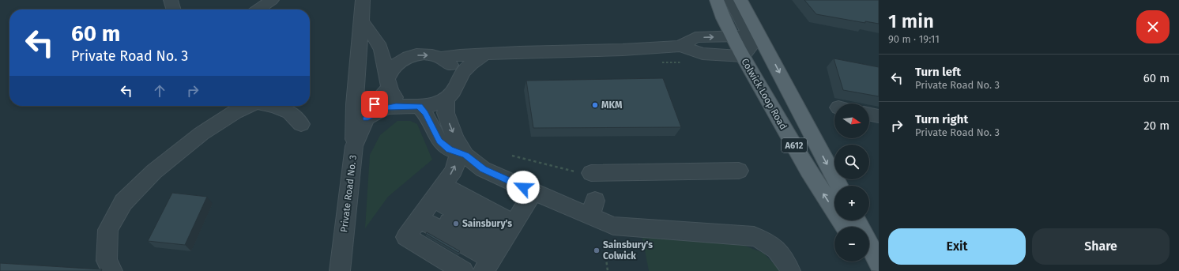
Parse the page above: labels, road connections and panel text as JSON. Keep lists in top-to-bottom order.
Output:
{
  "streets": {
    "main road": ["Colwick Loop Road", "A612"],
    "street": ["Private Road No. 3"]
  },
  "places": ["MKM", "Sainsbury's", "Sainsbury's Colwick"],
  "north": "right",
  "page": {
    "heading": ["1 min", "90 m · 19:11"],
    "turn": ["60 m", "Private Road No. 3"],
    "list": [
      {
        "name": "Turn left",
        "note": "Private Road No. 3",
        "value": "60 m"
      },
      {
        "name": "Turn right",
        "note": "Private Road No. 3",
        "value": "20 m"
      }
    ],
    "map_buttons": ["+", "−"],
    "buttons": ["Exit", "Share"]
  }
}
